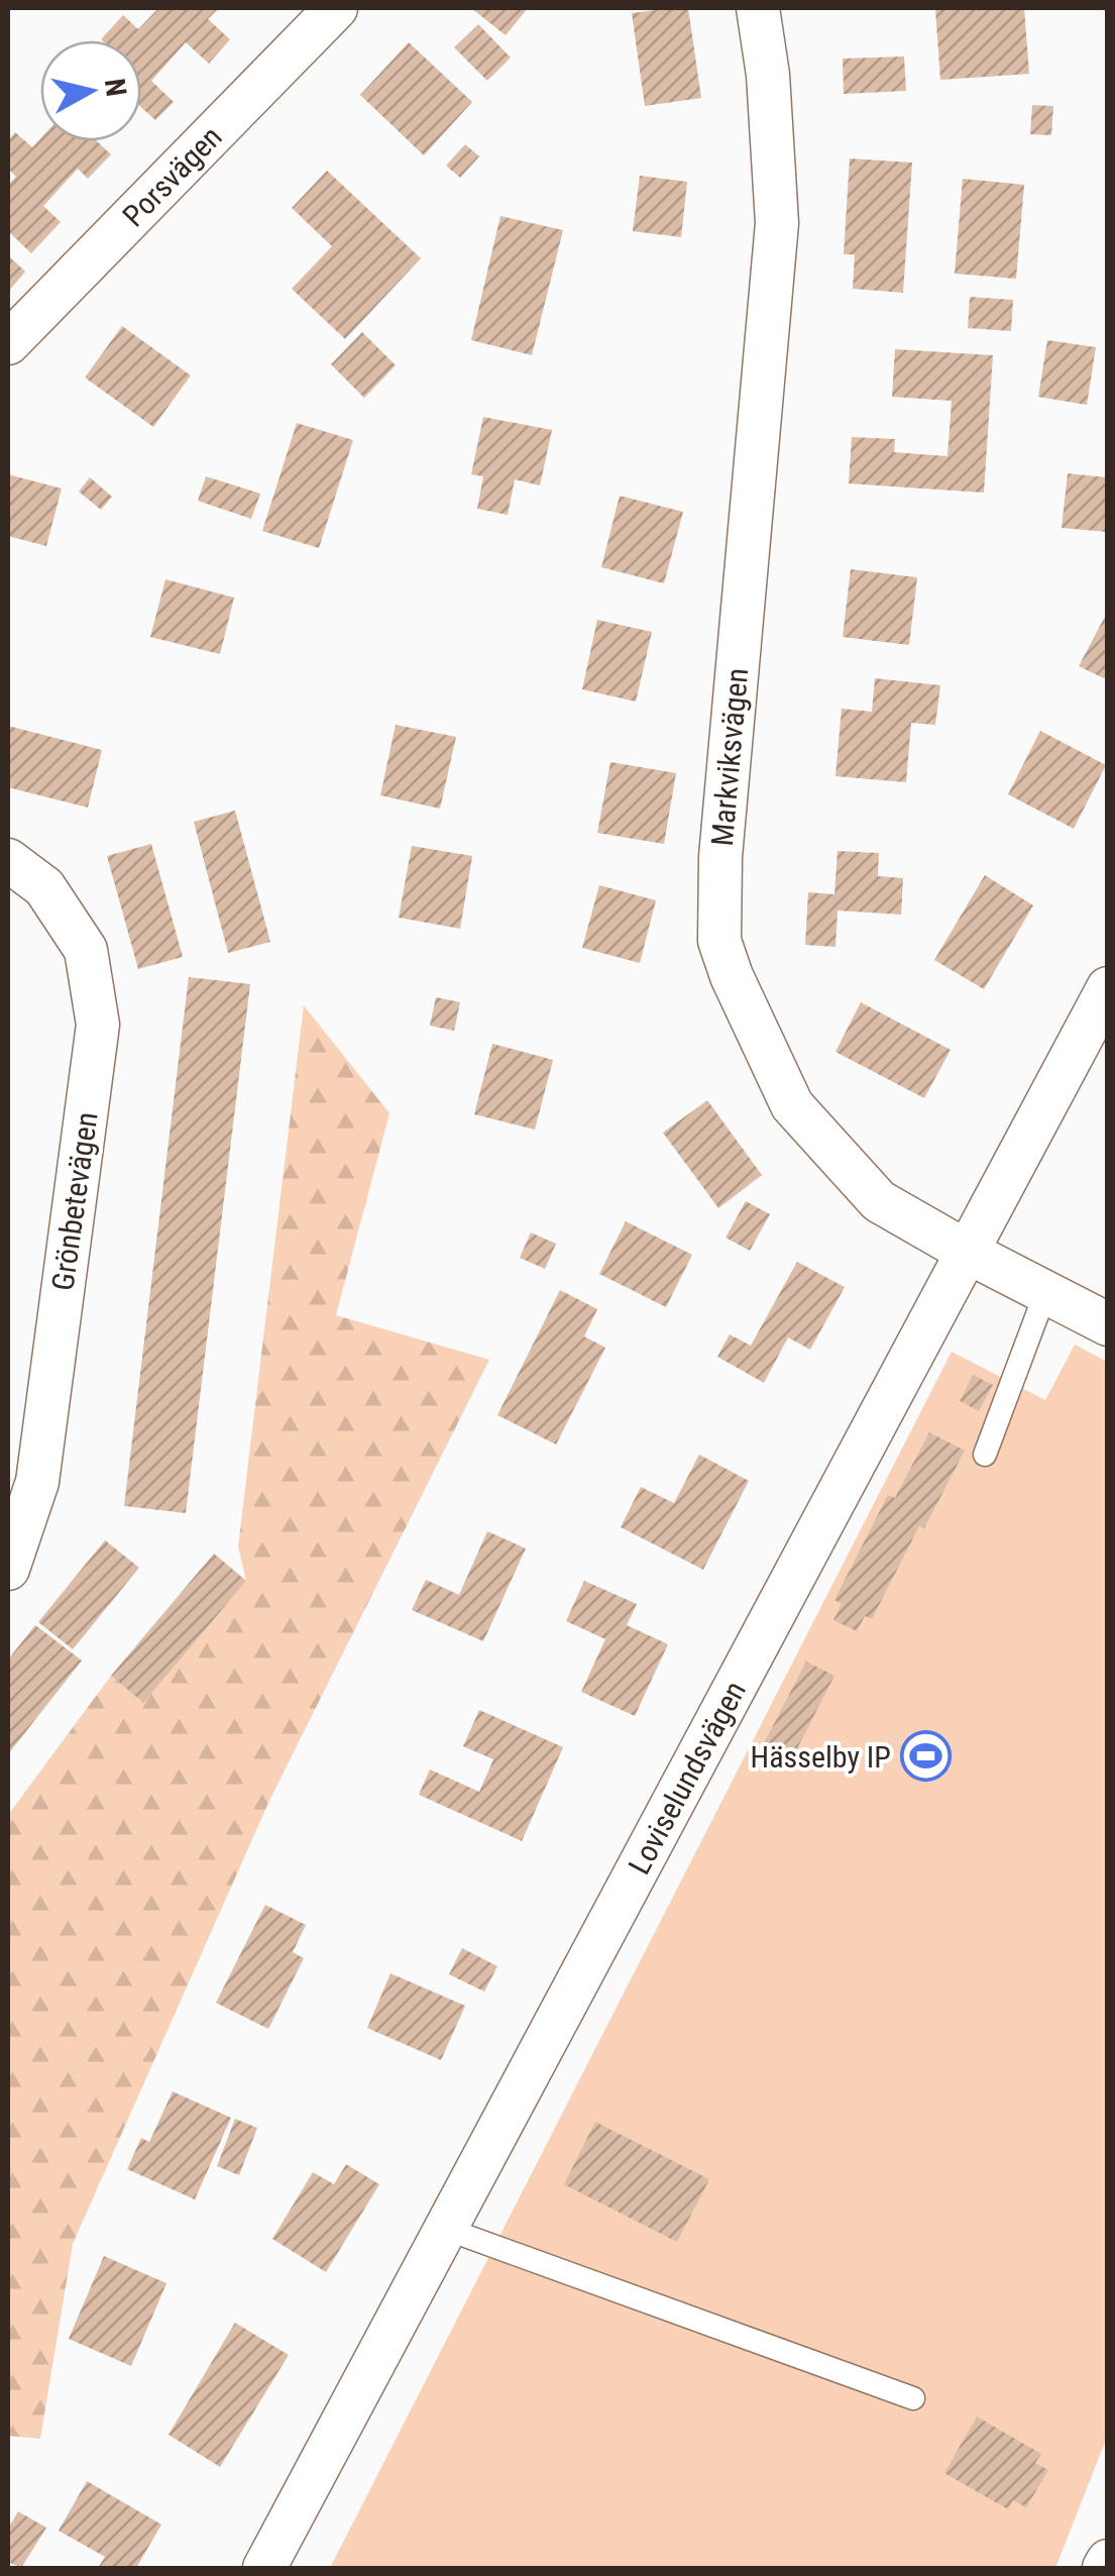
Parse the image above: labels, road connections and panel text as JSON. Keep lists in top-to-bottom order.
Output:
{
  "streets": {
    "street": [
      "Porsvägen",
      "Markviksvägen",
      "Grönbetevägen",
      "Loviselundsvägen"
    ]
  },
  "crossings": [
    ["Markviksvägen", "Loviselundsvägen"]
  ],
  "places": {
    "sports": ["Hässelby IP"]
  },
  "north": "right"
}
